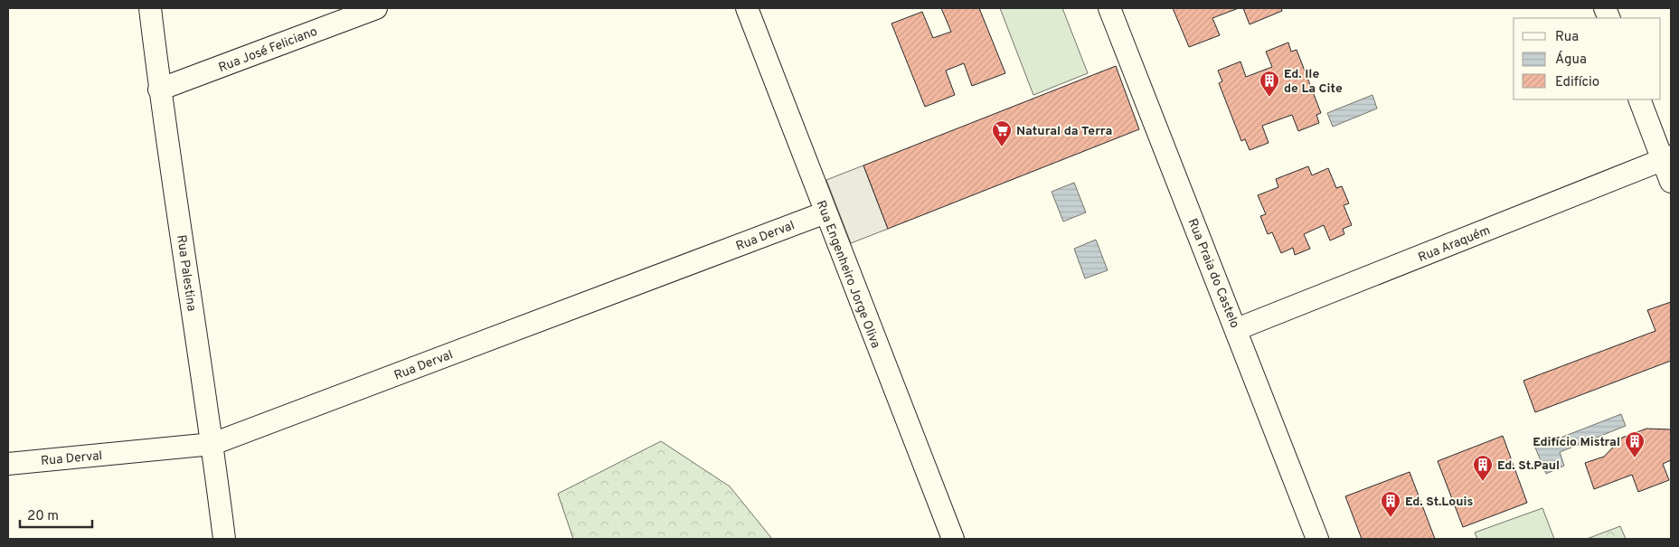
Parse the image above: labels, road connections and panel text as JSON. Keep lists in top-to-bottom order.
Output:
{
  "streets": {
    "street": [
      "Rua José Feliciano",
      "Rua Derval",
      "Rua Araquém",
      "Rua Palestina",
      "Rua Praia do Castelo",
      "Rua Engenheiro Jorge Oliva"
    ]
  },
  "crossings": [
    ["Rua José Feliciano", "Rua Palestina"],
    ["Rua Derval", "Rua Palestina"],
    ["Rua Derval", "Rua Engenheiro Jorge Oliva"],
    ["Rua Araquém", "Rua Praia do Castelo"]
  ],
  "places": {
    "building": [
      "Ed. Ile de La Cite",
      "Edifício Mistral",
      "Ed. St.Paul",
      "Ed. St.Louis"
    ],
    "supermarket": ["Natural da Terra"]
  },
  "legend": ["Rua", "Água", "Edifício"],
  "scale_bar": "20 m"
}
